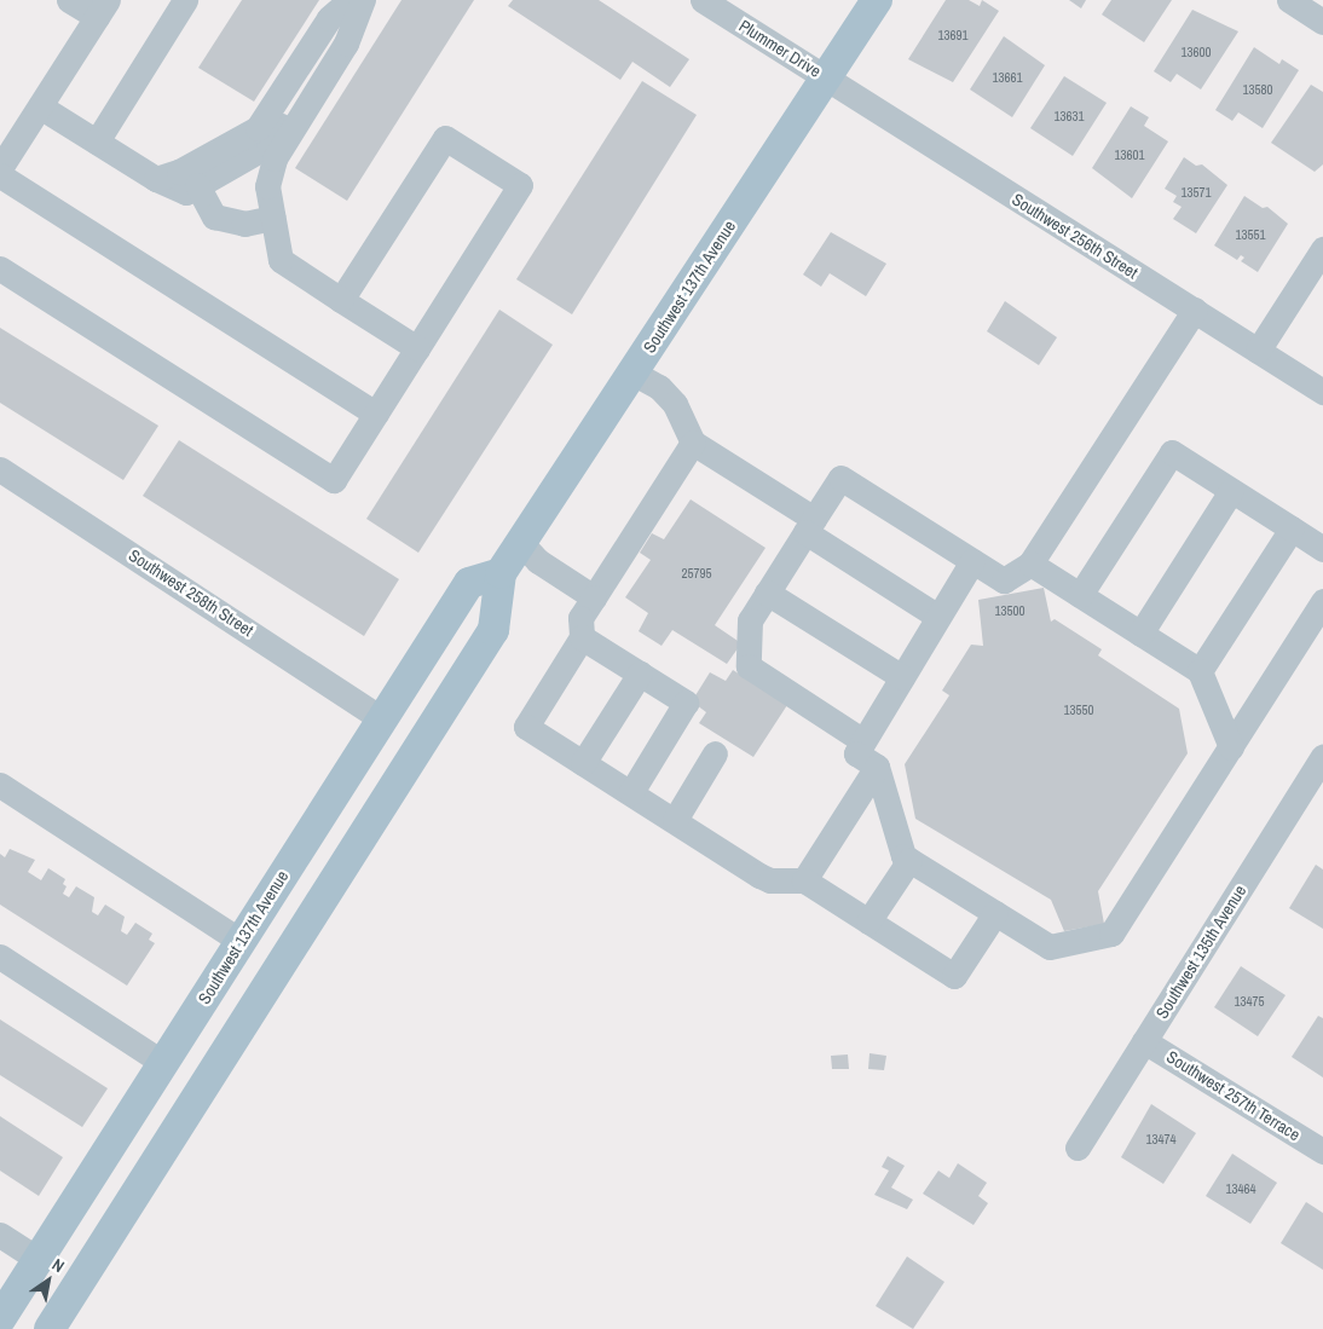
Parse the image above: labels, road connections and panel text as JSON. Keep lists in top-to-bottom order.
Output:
{
  "streets": {
    "main road": ["Southwest 137th Avenue"],
    "street": [
      "Plummer Drive",
      "Southwest 256th Street",
      "Southwest 258th Street",
      "Southwest 135th Avenue",
      "Southwest 257th Terrace"
    ]
  },
  "crossings": [
    ["Plummer Drive", "Southwest 256th Street"],
    ["Plummer Drive", "Southwest 137th Avenue"],
    ["Southwest 256th Street", "Southwest 137th Avenue"],
    ["Southwest 137th Avenue", "Southwest 258th Street"],
    ["Southwest 135th Avenue", "Southwest 257th Terrace"]
  ],
  "house_numbers": [
    "13691",
    "13600",
    "13661",
    "13580",
    "13631",
    "13601",
    "13571",
    "13551",
    "25795",
    "13500",
    "13550",
    "13475",
    "13474",
    "13464"
  ],
  "north": "top right"
}
